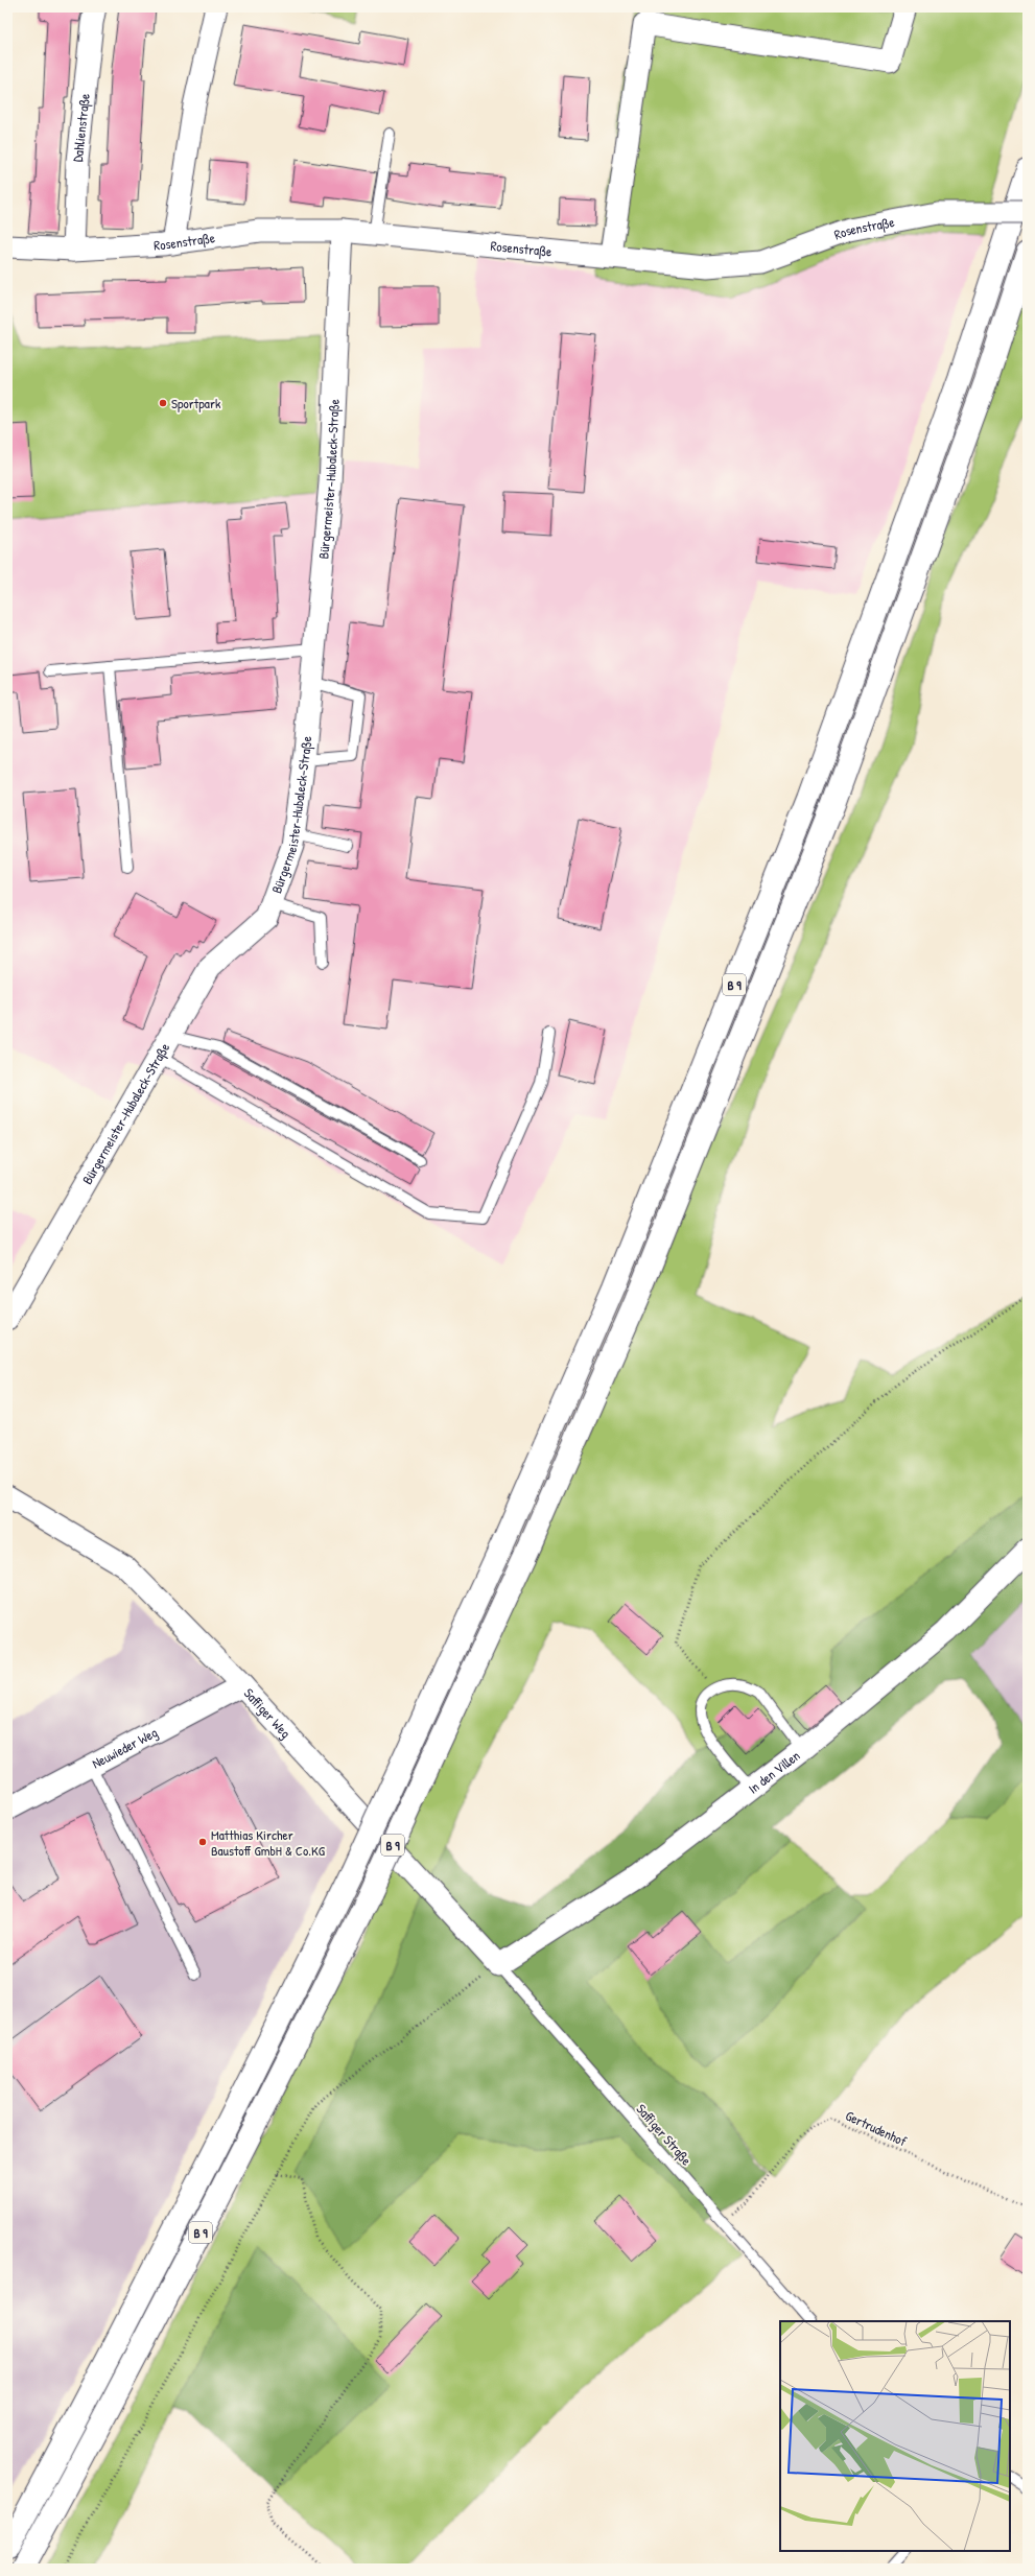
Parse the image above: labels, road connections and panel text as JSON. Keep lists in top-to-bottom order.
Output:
{
  "streets": {
    "highway": ["B 9"],
    "street": [
      "Dahlienstraße",
      "Rosenstraße",
      "Bürgermeister-Hubaleck-Straße",
      "Saffiger Weg",
      "Neuwieder Weg",
      "In den Villen"
    ],
    "lane": ["Saffiger Straße"],
    "path": ["Gertrudenhof"]
  },
  "crossings": [
    ["Dahlienstraße", "Rosenstraße"],
    ["Rosenstraße", "Bürgermeister-Hubaleck-Straße"],
    ["Saffiger Weg", "Neuwieder Weg"],
    ["Saffiger Weg", "In den Villen"],
    ["Saffiger Weg", "Saffiger Straße"],
    ["In den Villen", "Saffiger Straße"],
    ["Gertrudenhof", "Saffiger Straße"]
  ],
  "places": ["Sportpark", "Matthias Kircher Baustoff GmbH & Co.KG"]
}
